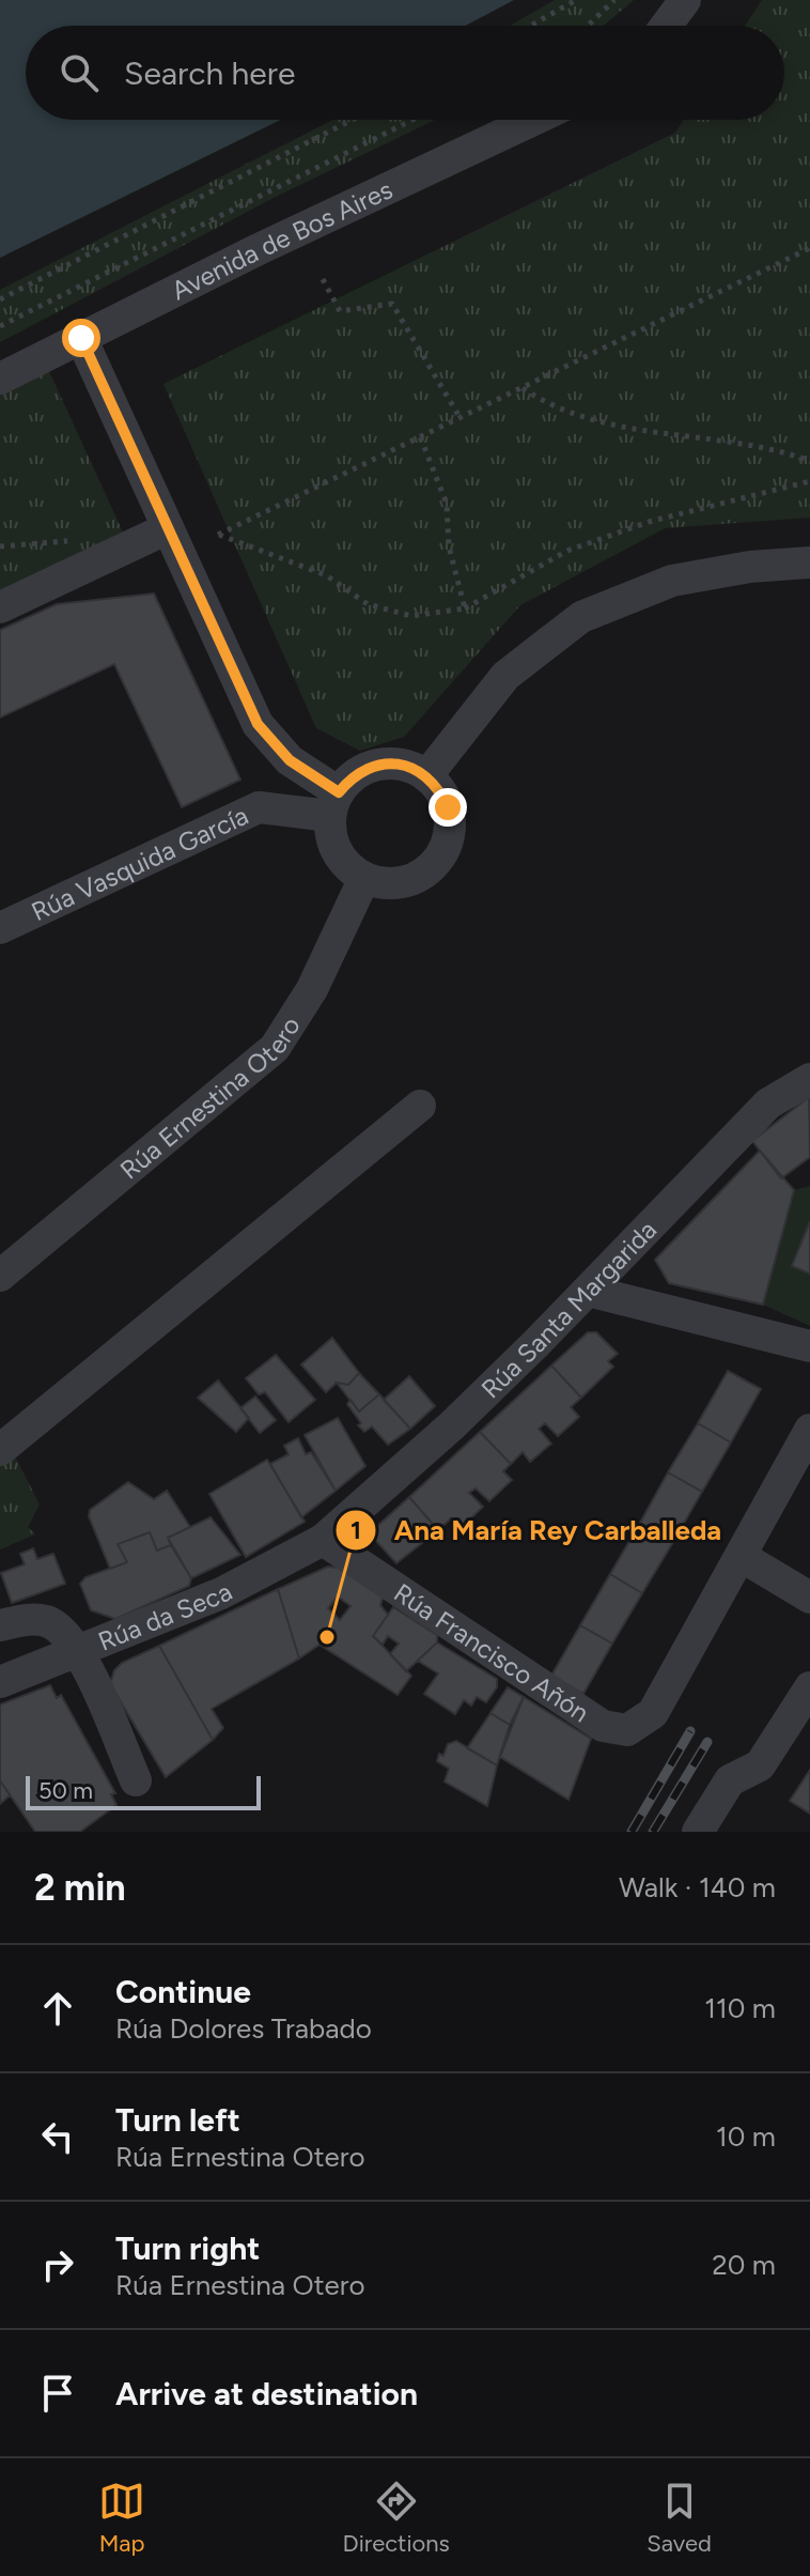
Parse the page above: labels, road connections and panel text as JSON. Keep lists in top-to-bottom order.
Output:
{
  "streets": {
    "street": [
      "Avenida de Bos Aires",
      "Rúa Vasquida García",
      "Rúa Ernestina Otero",
      "Rúa Santa Margarida",
      "Rúa da Seca",
      "Rúa Francisco Añón"
    ]
  },
  "crossings": [
    ["Rúa Vasquida García", "Rúa Ernestina Otero"],
    ["Rúa Santa Margarida", "Rúa da Seca"],
    ["Rúa Santa Margarida", "Rúa Francisco Añón"],
    ["Rúa da Seca", "Rúa Francisco Añón"]
  ],
  "places": ["Ana María Rey Carballeda"],
  "scale_bar": "50 m",
  "page": {
    "search": "Search here",
    "scale": "50 m",
    "heading": ["2 min", "Walk · 140 m"],
    "list": [
      ["Continue", "Rúa Dolores Trabado", "110 m"],
      ["Turn left", "Rúa Ernestina Otero", "10 m"],
      ["Turn right", "Rúa Ernestina Otero", "20 m"],
      "Arrive at destination"
    ],
    "nav": ["Map", "Directions", "Saved"]
  }
}
